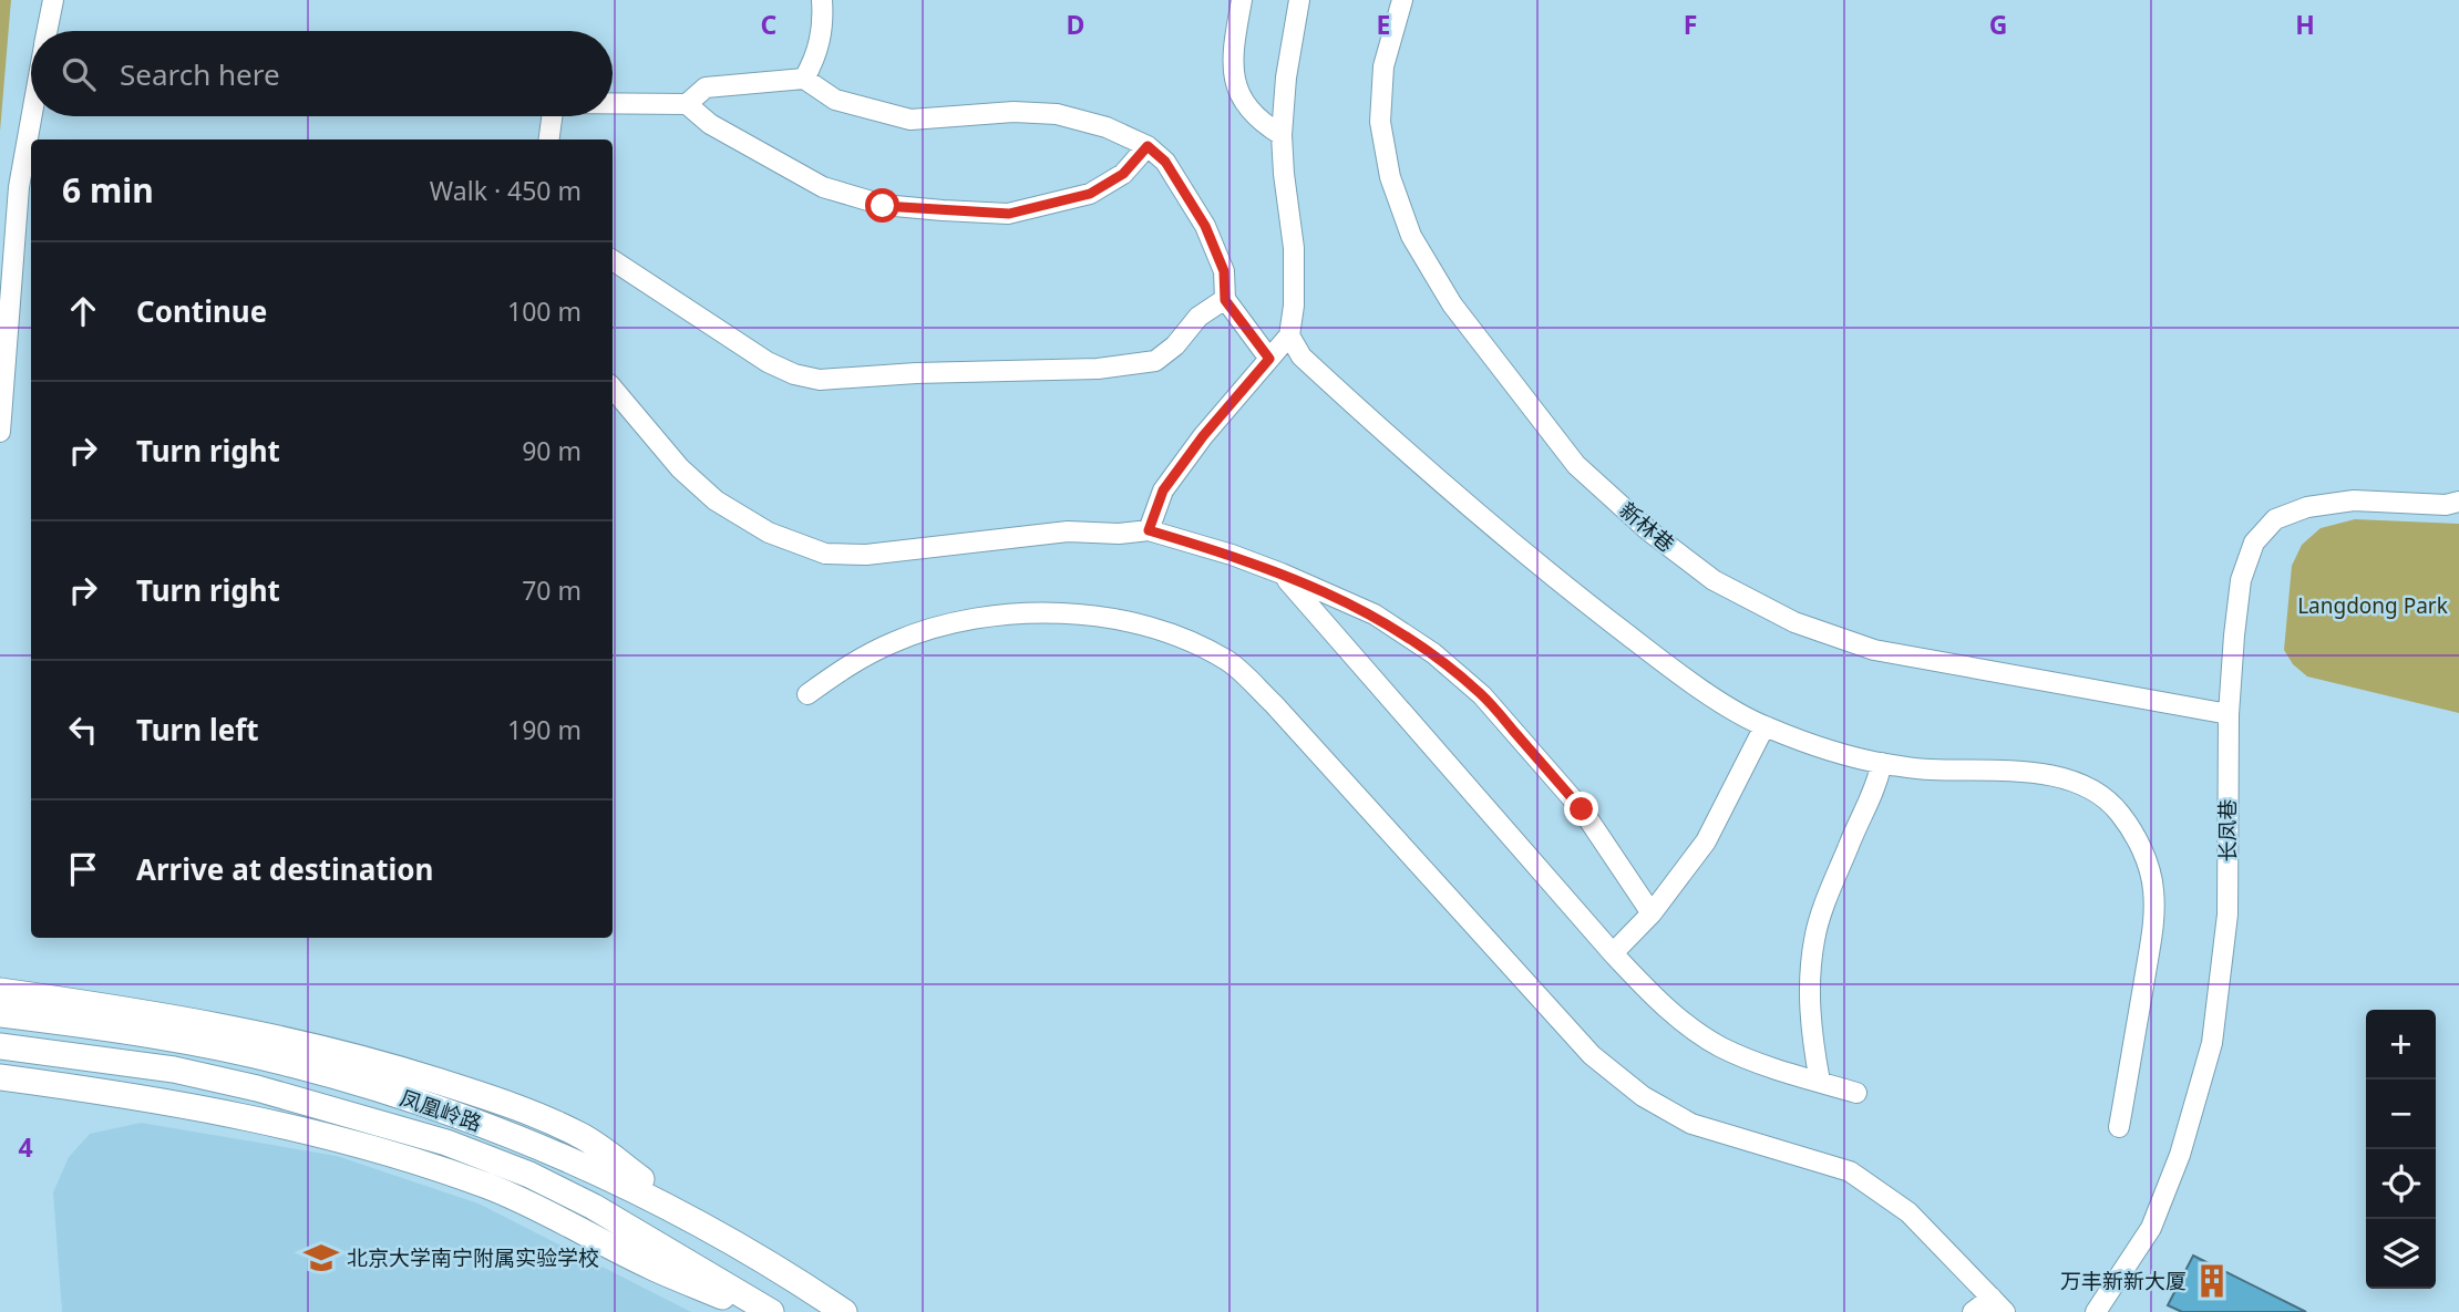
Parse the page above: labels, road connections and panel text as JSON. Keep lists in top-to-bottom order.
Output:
{
  "streets": {
    "main road": ["凤凰岭路"],
    "street": ["新林巷", "长凤巷"]
  },
  "crossings": [
    ["新林巷", "长凤巷"]
  ],
  "parks": ["Langdong Park"],
  "places": {
    "school or university": ["北京大学南宁附属实验学校"],
    "building": ["万丰新新大厦"]
  },
  "page": {
    "search": "Search here",
    "heading": ["6 min", "Walk · 450 m"],
    "list": [
      ["Continue", "100 m"],
      ["Turn right", "90 m"],
      ["Turn right", "70 m"],
      ["Turn left", "190 m"],
      "Arrive at destination"
    ],
    "map_buttons": ["+", "−"]
  },
  "grid": {
    "columns": [
      "C",
      "D",
      "E",
      "F",
      "G",
      "H"
    ],
    "rows": ["4"]
  }
}
